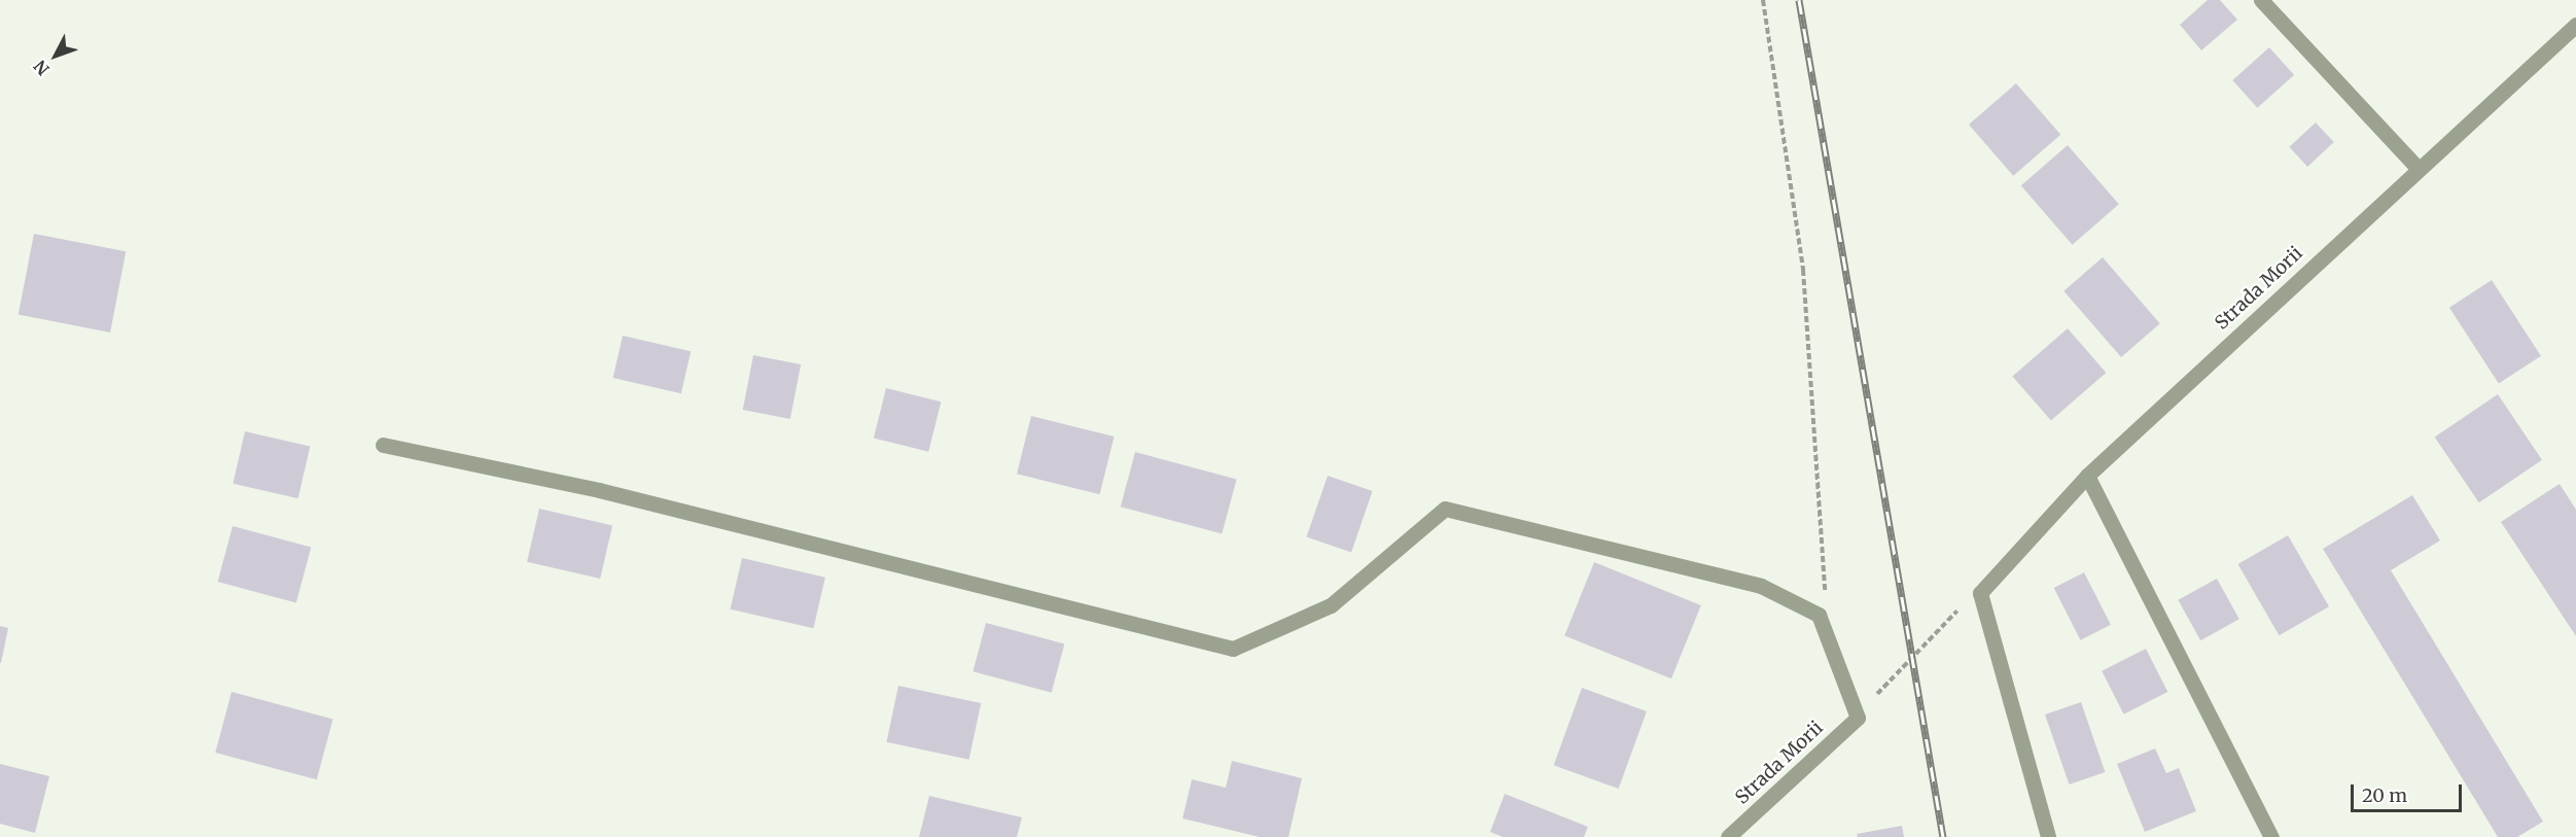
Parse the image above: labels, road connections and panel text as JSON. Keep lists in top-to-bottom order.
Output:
{
  "streets": {
    "street": ["Strada Morii"]
  },
  "scale_bar": "20 m",
  "north": "bottom left"
}
